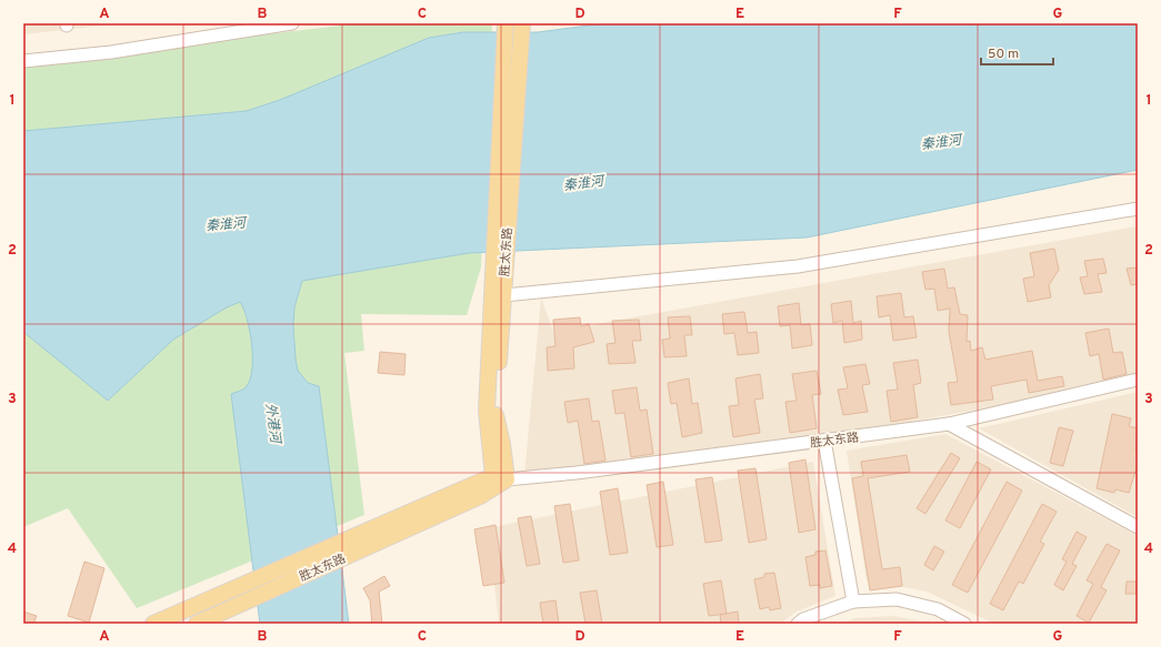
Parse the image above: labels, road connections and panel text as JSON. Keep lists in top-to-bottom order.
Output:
{
  "streets": {
    "main road": ["胜太东路"]
  },
  "water": ["秦淮河", "外港河"],
  "scale_bar": "50 m",
  "grid": {
    "columns": [
      "A",
      "B",
      "C",
      "D",
      "E",
      "F",
      "G"
    ],
    "rows": [
      "1",
      "2",
      "3",
      "4"
    ]
  }
}
